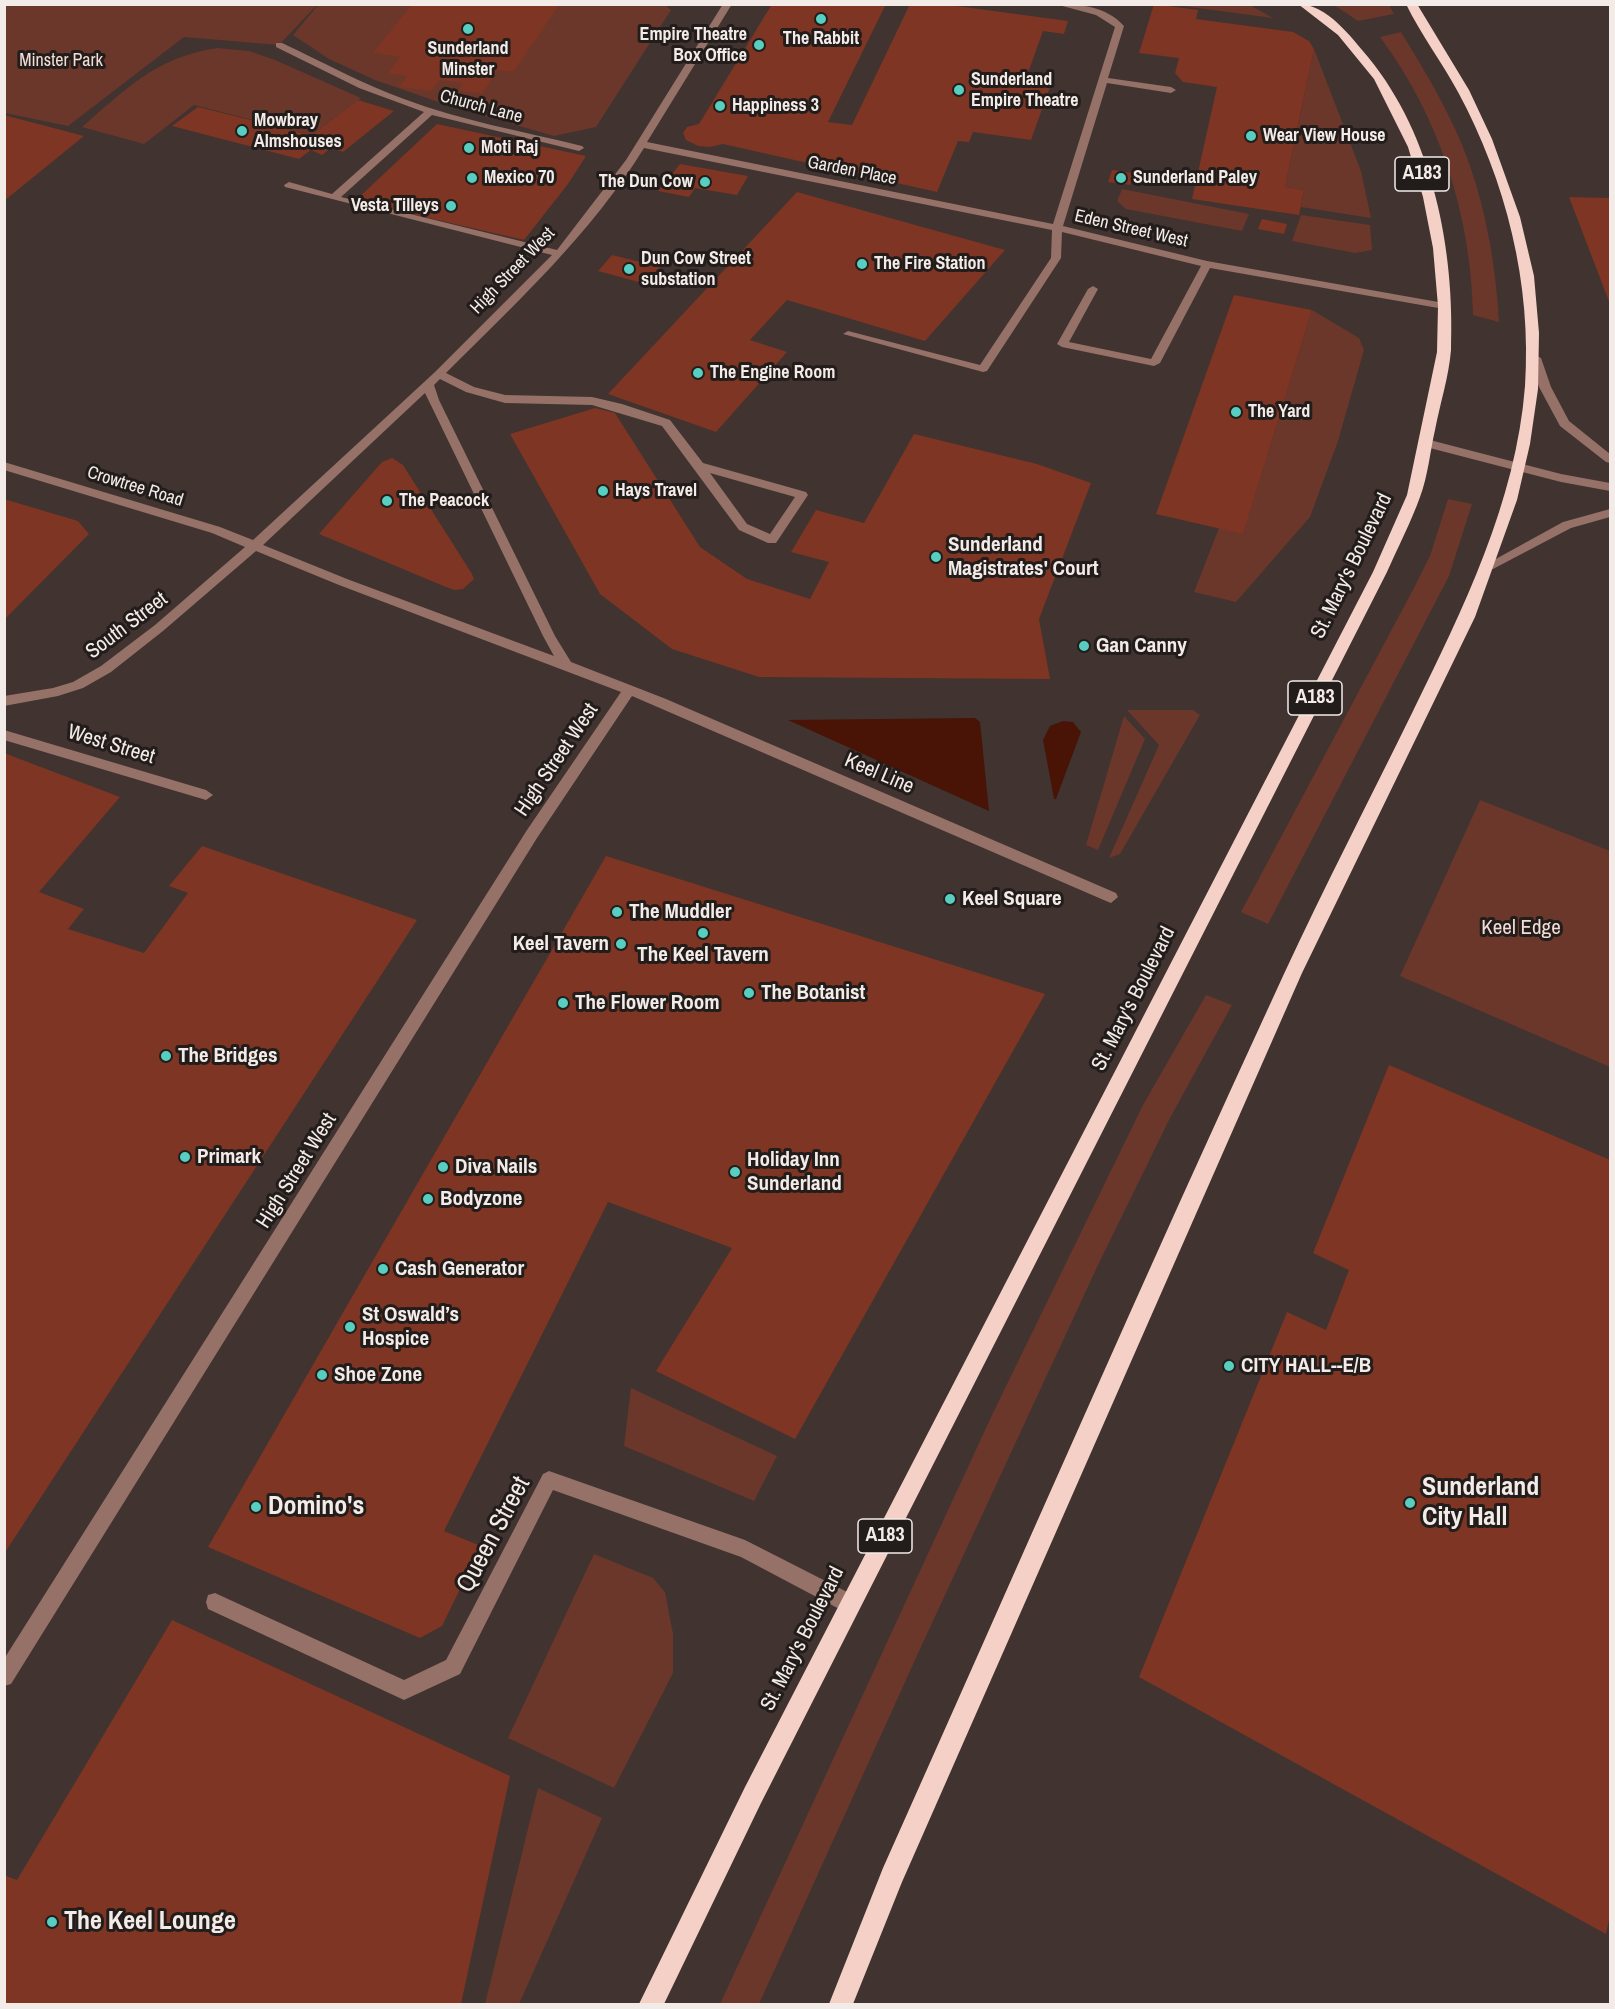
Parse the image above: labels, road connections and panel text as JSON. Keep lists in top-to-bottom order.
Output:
{
  "streets": {
    "highway": ["A183", "St. Mary's Boulevard"],
    "street": [
      "Church Lane",
      "Garden Place",
      "Eden Street West",
      "High Street West",
      "Crowtree Road",
      "South Street",
      "West Street",
      "Keel Line",
      "Queen Street"
    ]
  },
  "crossings": [
    ["Garden Place", "Eden Street West"],
    ["Garden Place", "High Street West"],
    ["Eden Street West", "St. Mary's Boulevard"],
    ["High Street West", "South Street"],
    ["High Street West", "Keel Line"],
    ["Crowtree Road", "South Street"],
    ["Crowtree Road", "Keel Line"],
    ["St. Mary's Boulevard", "Queen Street"]
  ],
  "parks": ["Minster Park", "Keel Edge"],
  "places": [
    "The Rabbit",
    "Sunderland Minster",
    "Empire Theatre Box Office",
    "Sunderland Empire Theatre",
    "Happiness 3",
    "Mowbray Almshouses",
    "Wear View House",
    "Moti Raj",
    "Mexico 70",
    "Sunderland Paley",
    "The Dun Cow",
    "Vesta Tilleys",
    "The Fire Station",
    "Dun Cow Street substation",
    "The Engine Room",
    "The Yard",
    "Hays Travel",
    "The Peacock",
    "Sunderland Magistrates' Court",
    "Gan Canny",
    "Keel Square",
    "The Muddler",
    "The Keel Tavern",
    "Keel Tavern",
    "The Botanist",
    "The Flower Room",
    "The Bridges",
    "Primark",
    "Diva Nails",
    "Holiday Inn Sunderland",
    "Bodyzone",
    "Cash Generator",
    "St Oswald’s Hospice",
    "CITY HALL--E/B",
    "Shoe Zone",
    "Sunderland City Hall",
    "Domino's",
    "The Keel Lounge"
  ]
}
